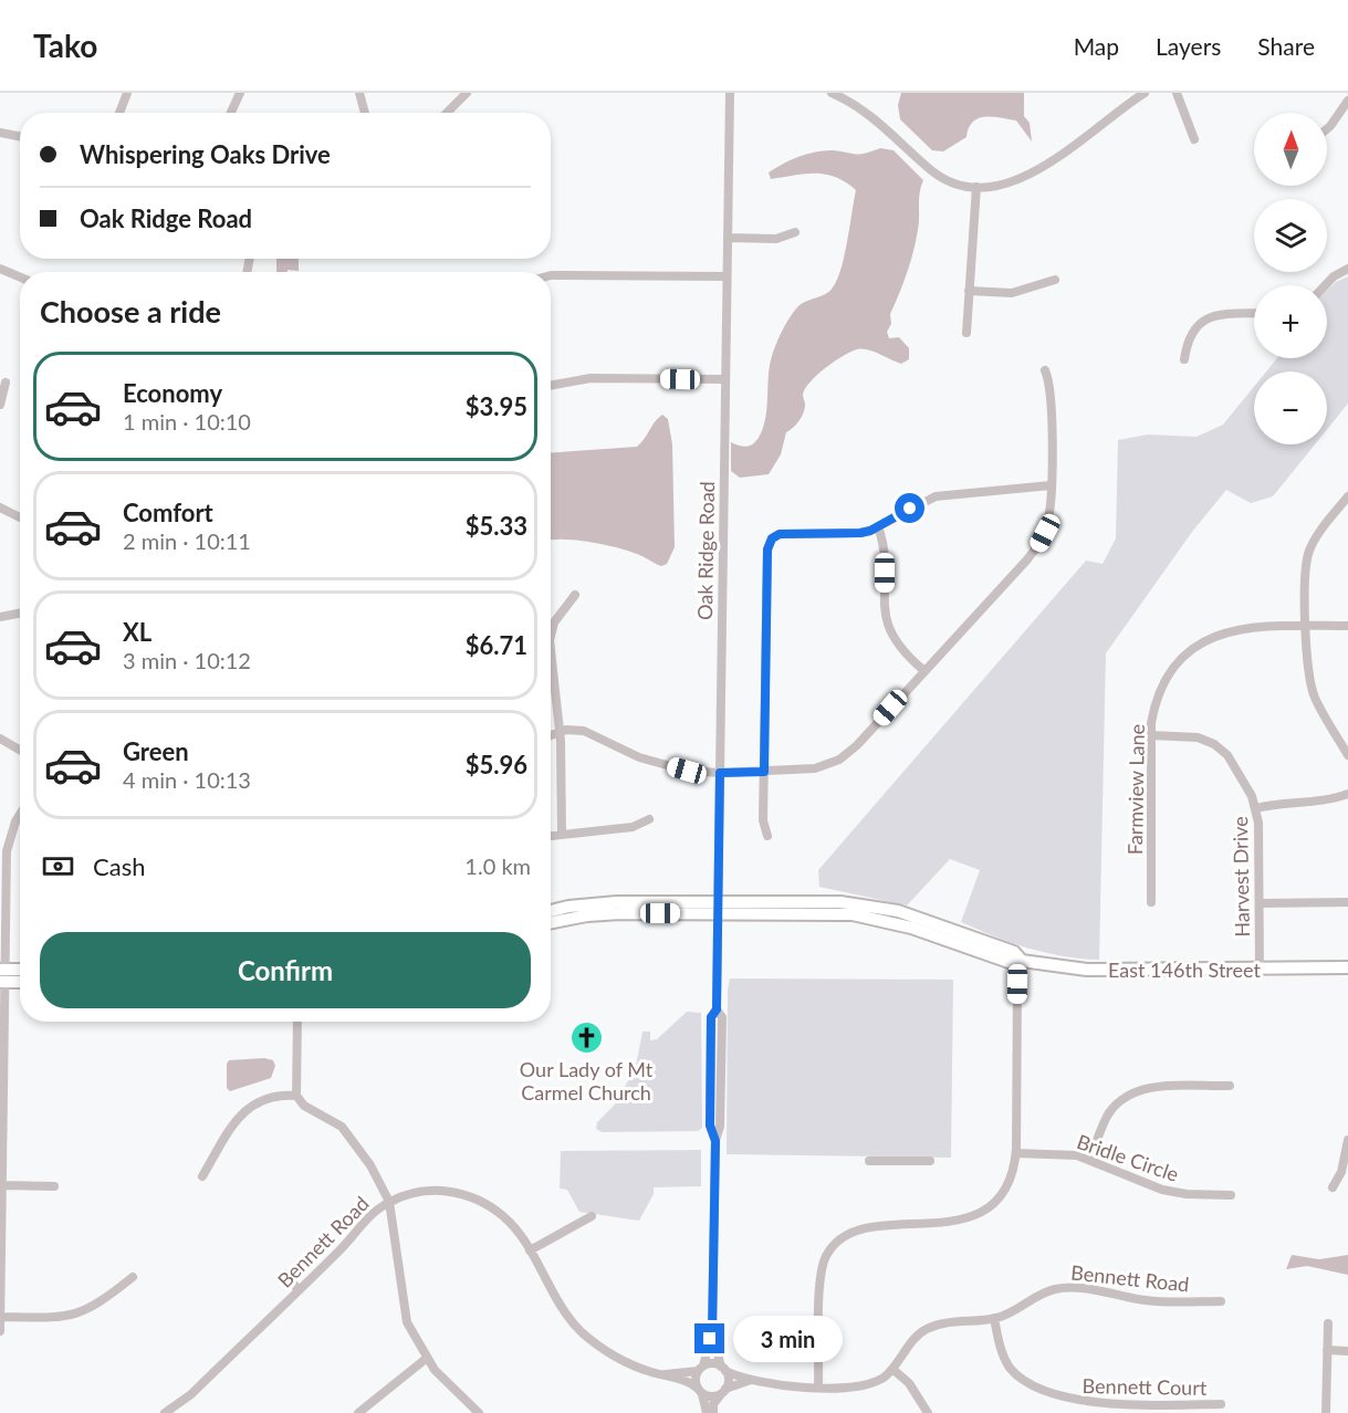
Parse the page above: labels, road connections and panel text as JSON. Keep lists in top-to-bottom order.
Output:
{
  "streets": {
    "main road": ["East 146th Street"],
    "street": [
      "Oak Ridge Road",
      "Farmview Lane",
      "Harvest Drive",
      "Bridle Circle",
      "Bennett Road",
      "Bennett Court"
    ]
  },
  "crossings": [
    ["Oak Ridge Road", "Bennett Road"],
    ["Farmview Lane", "Harvest Drive"],
    ["Harvest Drive", "East 146th Street"],
    ["Bennett Road", "Bennett Court"]
  ],
  "places": {
    "church": ["Our Lady of Mt Carmel Church"]
  },
  "north": "top",
  "page": {
    "header": "Tako",
    "nav": ["Map", "Layers", "Share"],
    "map_buttons": ["+", "−"],
    "banner": ["Whispering Oaks Drive", "Oak Ridge Road"],
    "heading": "Choose a ride",
    "list": [
      {
        "name": "Economy",
        "note": "1 min · 10:10",
        "value": "$3.95"
      },
      {
        "name": "Comfort",
        "note": "2 min · 10:11",
        "value": "$5.33"
      },
      {
        "name": "XL",
        "note": "3 min · 10:12",
        "value": "$6.71"
      },
      {
        "name": "Green",
        "note": "4 min · 10:13",
        "value": "$5.96"
      }
    ],
    "pay": ["Cash", "1.0 km"],
    "buttons": "Confirm",
    "bubble": "3 min"
  }
}
